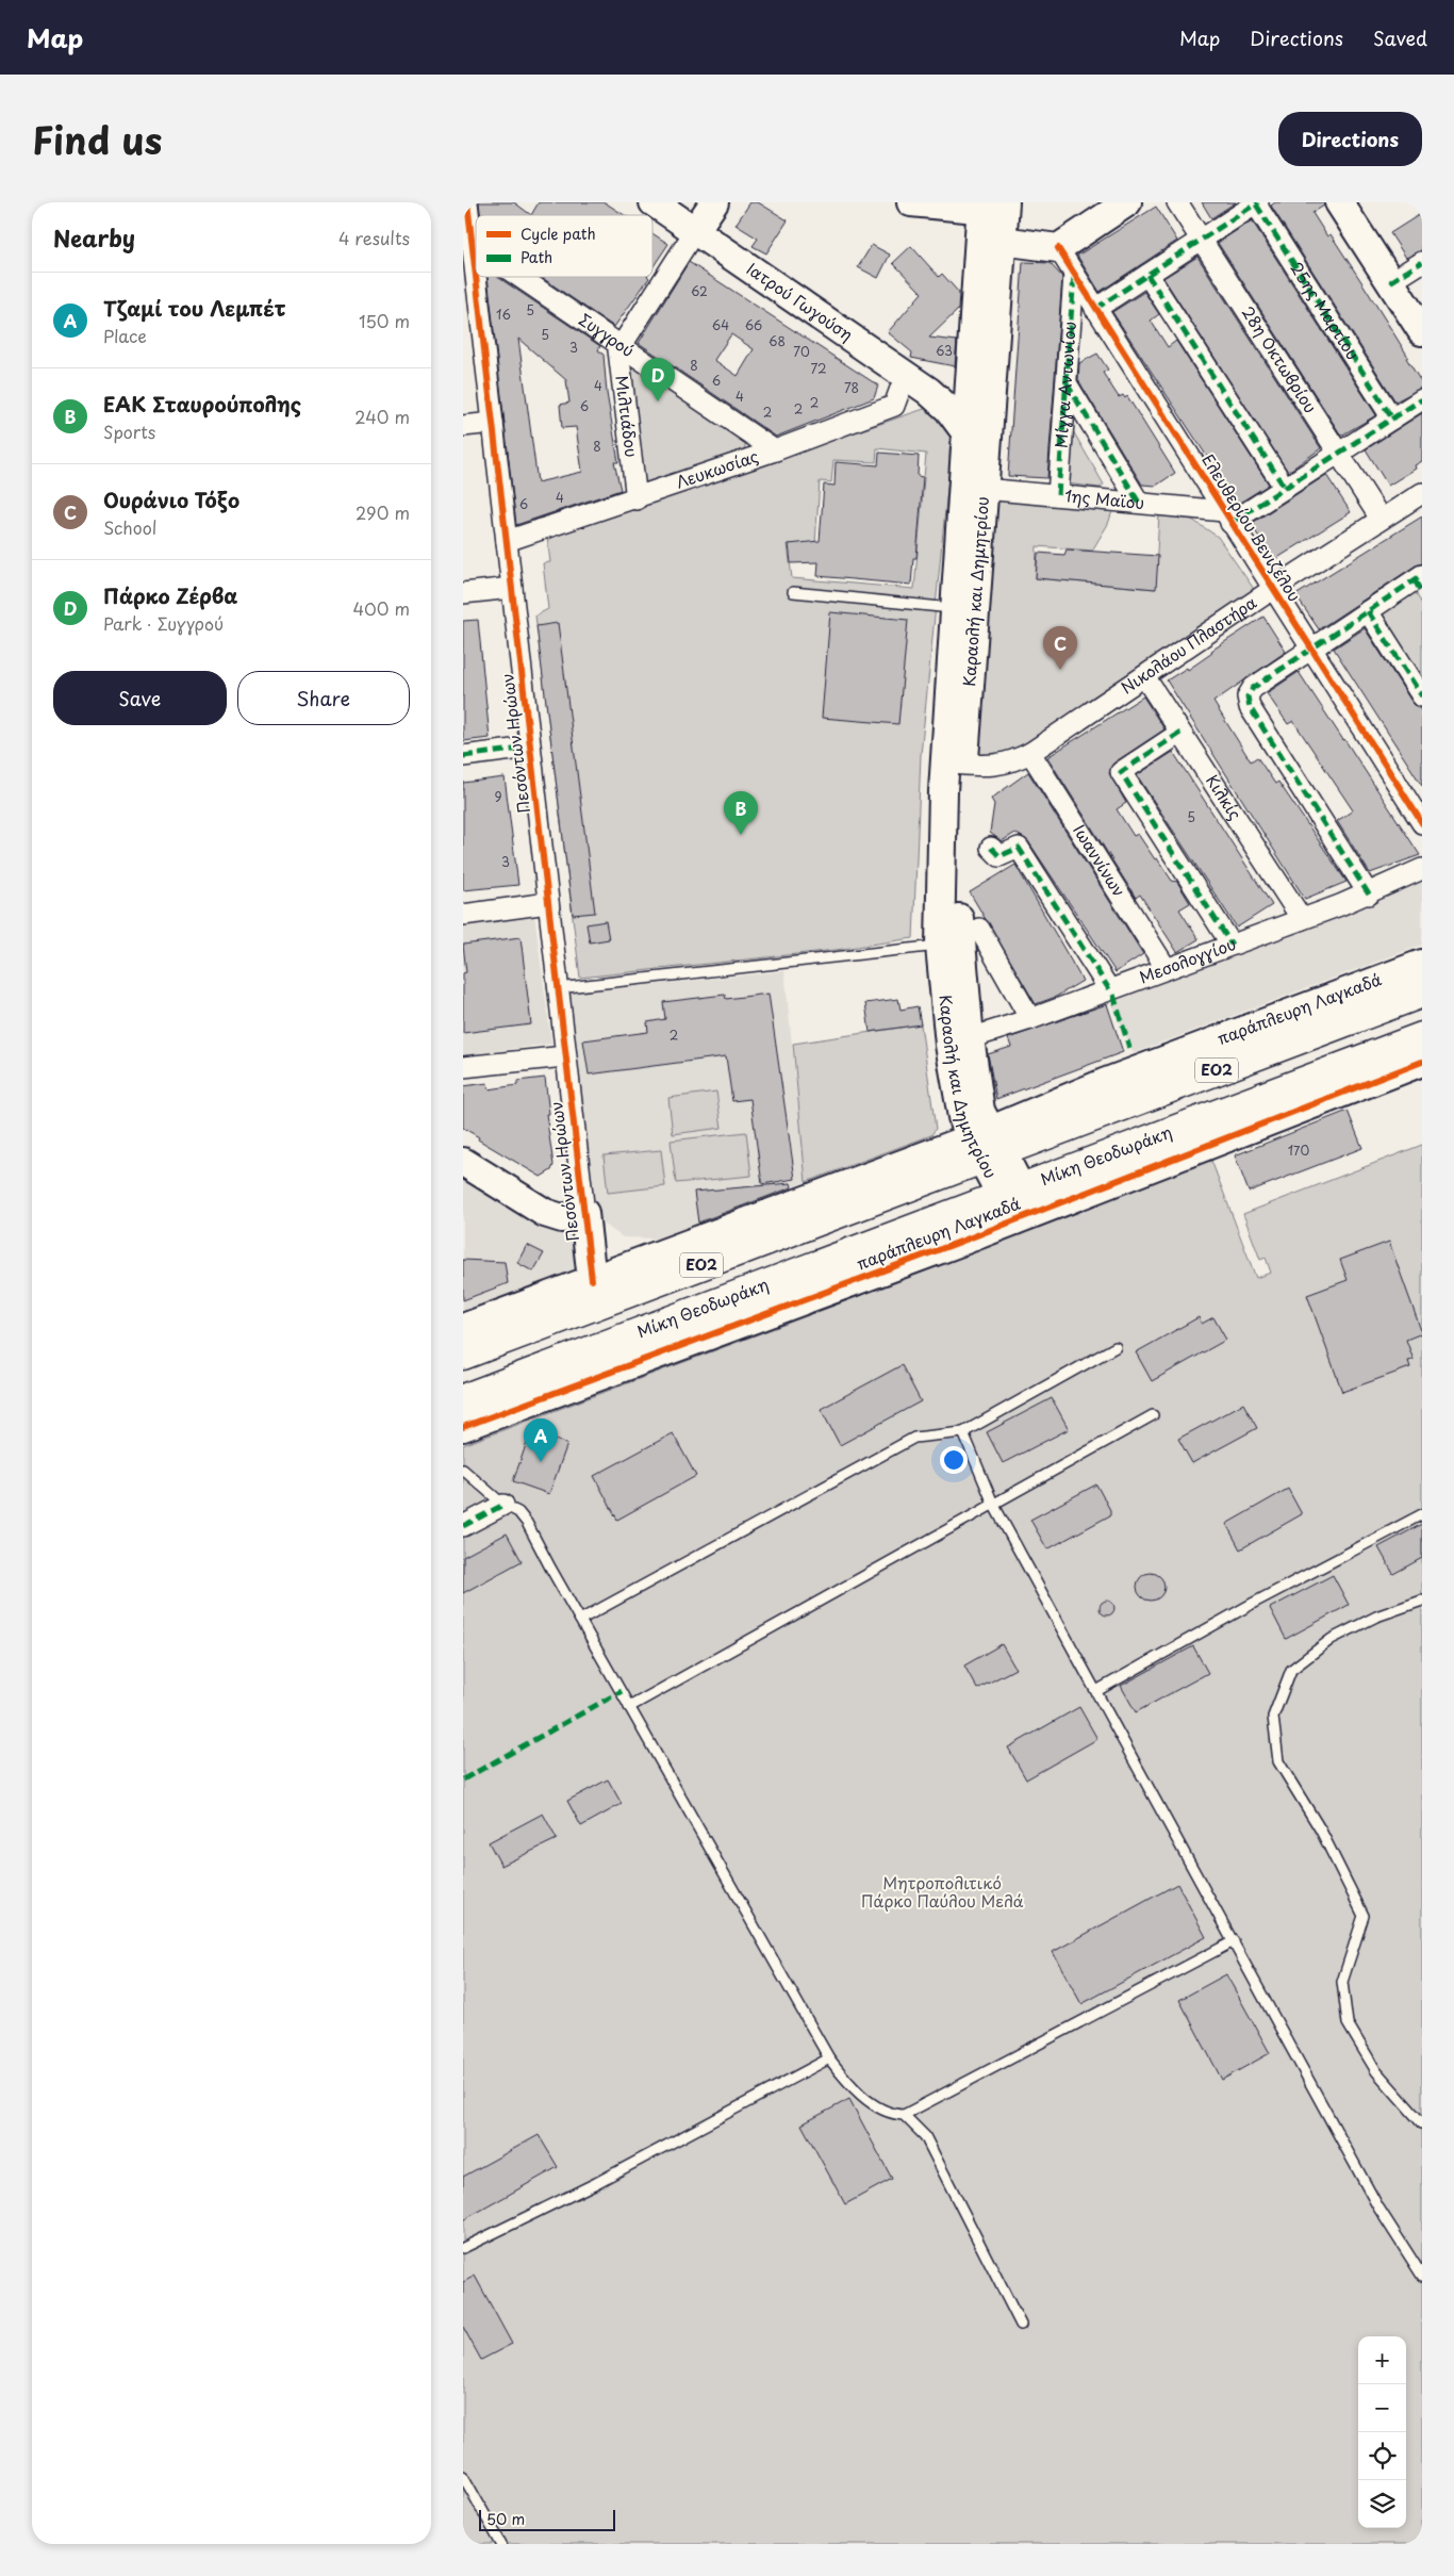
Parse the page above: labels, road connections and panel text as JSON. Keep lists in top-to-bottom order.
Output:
{
  "streets": {
    "highway": ["ΕΟ2", "Μίκη Θεοδωράκη"],
    "street": [
      "Ιατρού Γωγούση",
      "25ης Μαρτίου",
      "Συγγρού",
      "28η Οκτωβρίου",
      "Μίγγα Αντωνίου",
      "Μιλτιάδου",
      "Λευκωσίας",
      "1ης Μαϊου",
      "Ελευθερίου Βενιζέλου",
      "Καραολή και Δημητρίου",
      "Νικολάου Πλαστήρα",
      "Πεσόντων Ηρώων",
      "Κιλκίς",
      "Ιωαννίνων",
      "Μεσολογγίου",
      "παράπλευρη Λαγκαδά"
    ]
  },
  "crossings": [
    ["Ιατρού Γωγούση", "Λευκωσίας"],
    ["Ιατρού Γωγούση", "Καραολή και Δημητρίου"],
    ["Συγγρού", "Μιλτιάδου"],
    ["Συγγρού", "Λευκωσίας"],
    ["28η Οκτωβρίου", "Νικολάου Πλαστήρα"],
    ["Μίγγα Αντωνίου", "1ης Μαϊου"],
    ["Μίγγα Αντωνίου", "Ελευθερίου Βενιζέλου"],
    ["Μιλτιάδου", "Λευκωσίας"],
    ["Λευκωσίας", "Πεσόντων Ηρώων"],
    ["1ης Μαϊου", "Ελευθερίου Βενιζέλου"],
    ["1ης Μαϊου", "Καραολή και Δημητρίου"],
    ["Ελευθερίου Βενιζέλου", "Νικολάου Πλαστήρα"],
    ["Καραολή και Δημητρίου", "Νικολάου Πλαστήρα"],
    ["Καραολή και Δημητρίου", "Μεσολογγίου"],
    ["Καραολή και Δημητρίου", "παράπλευρη Λαγκαδά"],
    ["Καραολή και Δημητρίου", "ΕΟ2"],
    ["Καραολή και Δημητρίου", "Μίκη Θεοδωράκη"],
    ["Νικολάου Πλαστήρα", "Κιλκίς"],
    ["Νικολάου Πλαστήρα", "Ιωαννίνων"],
    ["Πεσόντων Ηρώων", "παράπλευρη Λαγκαδά"],
    ["Κιλκίς", "Μεσολογγίου"],
    ["Ιωαννίνων", "Μεσολογγίου"],
    ["παράπλευρη Λαγκαδά", "ΕΟ2"],
    ["παράπλευρη Λαγκαδά", "Μίκη Θεοδωράκη"]
  ],
  "parks": ["Μητροπολιτικό Πάρκο Παύλου Μελά"],
  "house_numbers": [
    "62",
    "5",
    "16",
    "64",
    "66",
    "5",
    "68",
    "3",
    "63",
    "70",
    "8",
    "72",
    "6",
    "4",
    "78",
    "4",
    "2",
    "6",
    "2",
    "2",
    "8",
    "4",
    "6",
    "9",
    "5",
    "3",
    "2",
    "170"
  ],
  "legend": ["Cycle path", "Path"],
  "scale_bar": "50 m",
  "page": {
    "header": "Map",
    "nav": ["Map", "Directions", "Saved"],
    "title": "Find us",
    "buttons": [
      "Directions",
      ["Save", "Share"]
    ],
    "heading": ["Nearby", "4 results"],
    "list": [
      {
        "mark": "A",
        "name": "Τζαμί του Λεμπέτ",
        "note": "Place",
        "value": "150 m"
      },
      {
        "mark": "B",
        "name": "EAK Σταυρούπολης",
        "note": "Sports",
        "value": "240 m"
      },
      {
        "mark": "C",
        "name": "Ουράνιο Τόξο",
        "note": "School",
        "value": "290 m"
      },
      {
        "mark": "D",
        "name": "Πάρκο Ζέρβα",
        "note": "Park · Συγγρού",
        "value": "400 m"
      }
    ],
    "pins": [
      "D",
      "C",
      "B",
      "A"
    ],
    "map_buttons": ["+", "−"],
    "scale": "50 m"
  }
}
